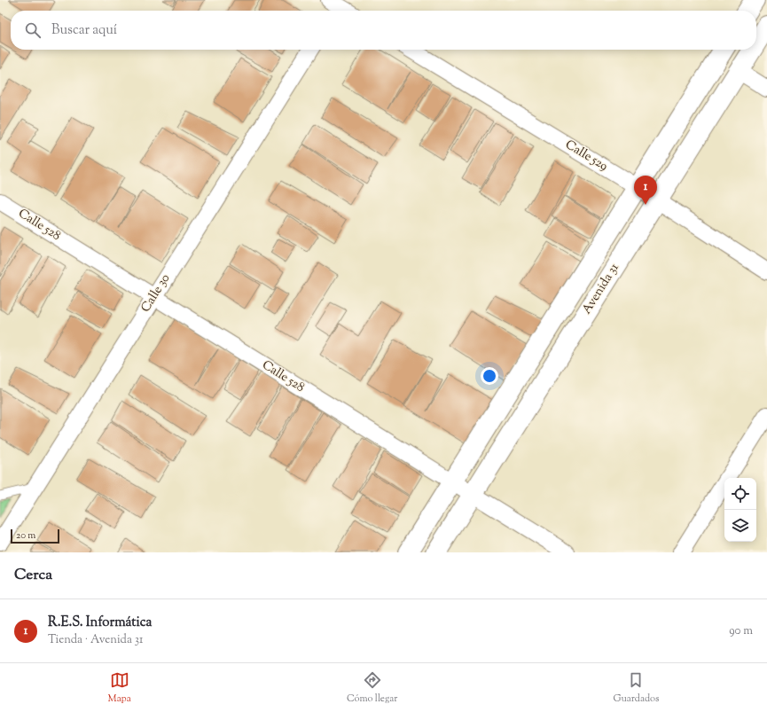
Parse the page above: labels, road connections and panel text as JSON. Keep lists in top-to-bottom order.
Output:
{
  "streets": {
    "main road": ["Avenida 31"],
    "street": ["Calle 529", "Calle 528", "Calle 30"]
  },
  "crossings": [
    ["Calle 529", "Avenida 31"],
    ["Calle 528", "Avenida 31"],
    ["Calle 528", "Calle 30"]
  ],
  "scale_bar": "20 m",
  "page": {
    "search": "Buscar aquí",
    "pins": "1",
    "scale": "20 m",
    "heading": "Cerca",
    "list": [
      {
        "mark": "1",
        "name": "R.E.S. Informática",
        "note": "Tienda · Avenida 31",
        "value": "90 m"
      }
    ],
    "nav": ["Mapa", "Cómo llegar", "Guardados"]
  }
}
